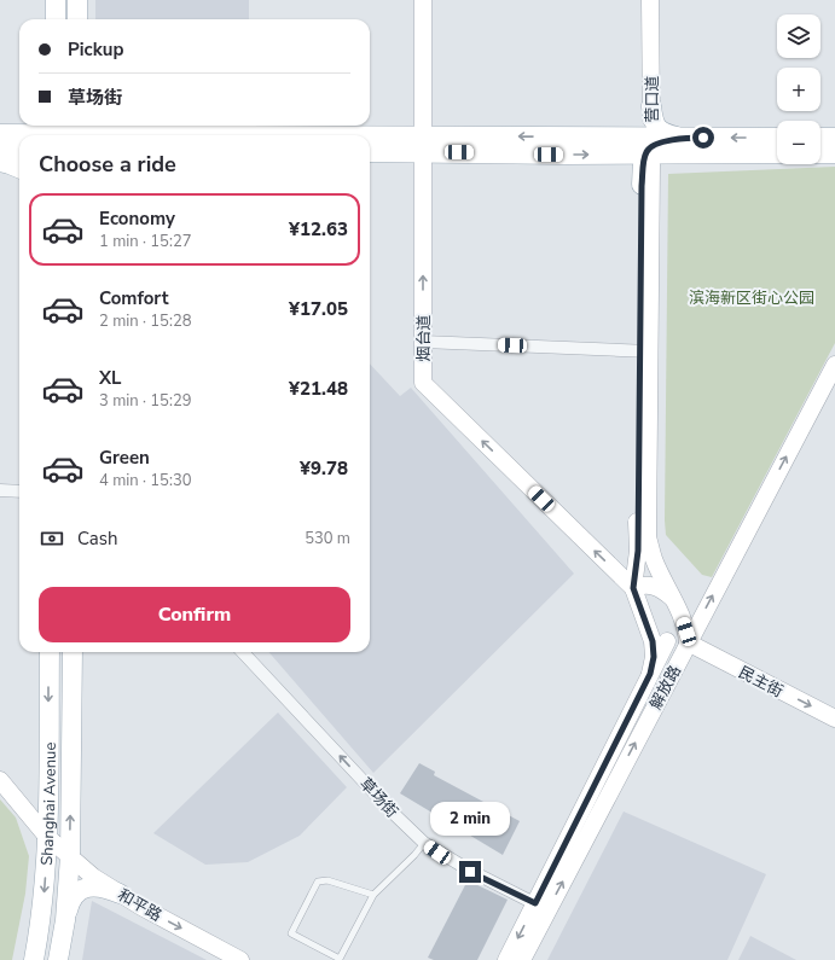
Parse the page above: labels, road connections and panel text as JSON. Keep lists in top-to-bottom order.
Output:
{
  "streets": {
    "main road": ["Shanghai Avenue"],
    "street": [
      "营口道",
      "烟台道",
      "民主街",
      "解放路",
      "草场街",
      "和平路"
    ]
  },
  "crossings": [
    ["民主街", "解放路"],
    ["解放路", "草场街"],
    ["Shanghai Avenue", "和平路"]
  ],
  "one_way": ["民主街", "草场街", "和平路"],
  "parks": ["滨海新区街心公园"],
  "page": {
    "map_buttons": ["+", "−"],
    "banner": ["Pickup", "草场街"],
    "heading": "Choose a ride",
    "list": [
      {
        "name": "Economy",
        "note": "1 min · 15:27",
        "value": "¥12.63"
      },
      {
        "name": "Comfort",
        "note": "2 min · 15:28",
        "value": "¥17.05"
      },
      {
        "name": "XL",
        "note": "3 min · 15:29",
        "value": "¥21.48"
      },
      {
        "name": "Green",
        "note": "4 min · 15:30",
        "value": "¥9.78"
      }
    ],
    "pay": ["Cash", "530 m"],
    "buttons": "Confirm",
    "bubble": "2 min"
  }
}
